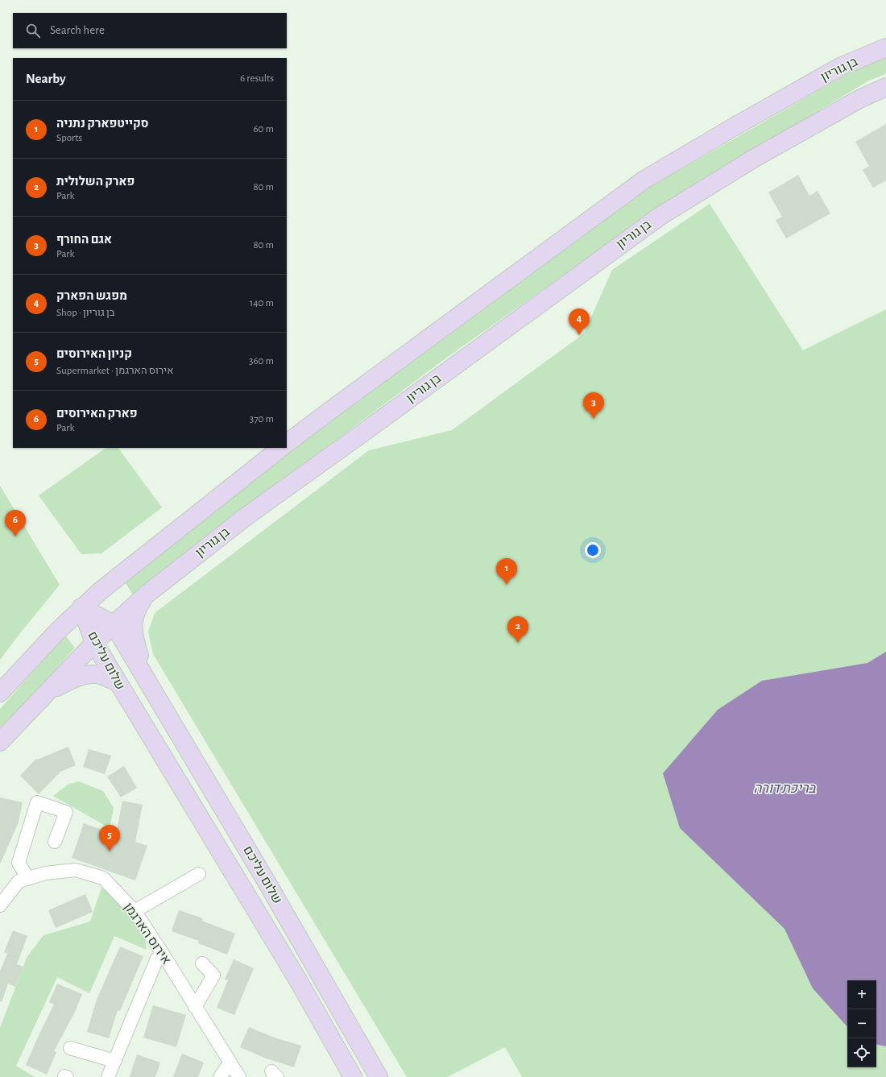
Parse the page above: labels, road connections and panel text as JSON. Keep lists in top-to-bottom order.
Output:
{
  "streets": {
    "main road": ["בן גוריון", "שלום עליכם"],
    "street": ["אירוס הארגמן"]
  },
  "crossings": [
    ["בן גוריון", "שלום עליכם"]
  ],
  "water": ["בריכת דורה"],
  "page": {
    "search": "Search here",
    "heading": ["Nearby", "6 results"],
    "list": [
      {
        "mark": "1",
        "name": "סקייטפארק נתניה",
        "note": "Sports",
        "value": "60 m"
      },
      {
        "mark": "2",
        "name": "פארק השלולית",
        "note": "Park",
        "value": "80 m"
      },
      {
        "mark": "3",
        "name": "אגם החורף",
        "note": "Park",
        "value": "80 m"
      },
      {
        "mark": "4",
        "name": "מפגש הפארק",
        "note": "Shop · בן גוריון",
        "value": "140 m"
      },
      {
        "mark": "5",
        "name": "קניון האירוסים",
        "note": "Supermarket · אירוס הארגמן",
        "value": "360 m"
      },
      {
        "mark": "6",
        "name": "פארק האירוסים",
        "note": "Park",
        "value": "370 m"
      }
    ],
    "pins": [
      "4",
      "3",
      "6",
      "1",
      "2",
      "5"
    ],
    "map_buttons": ["+", "−"]
  }
}
